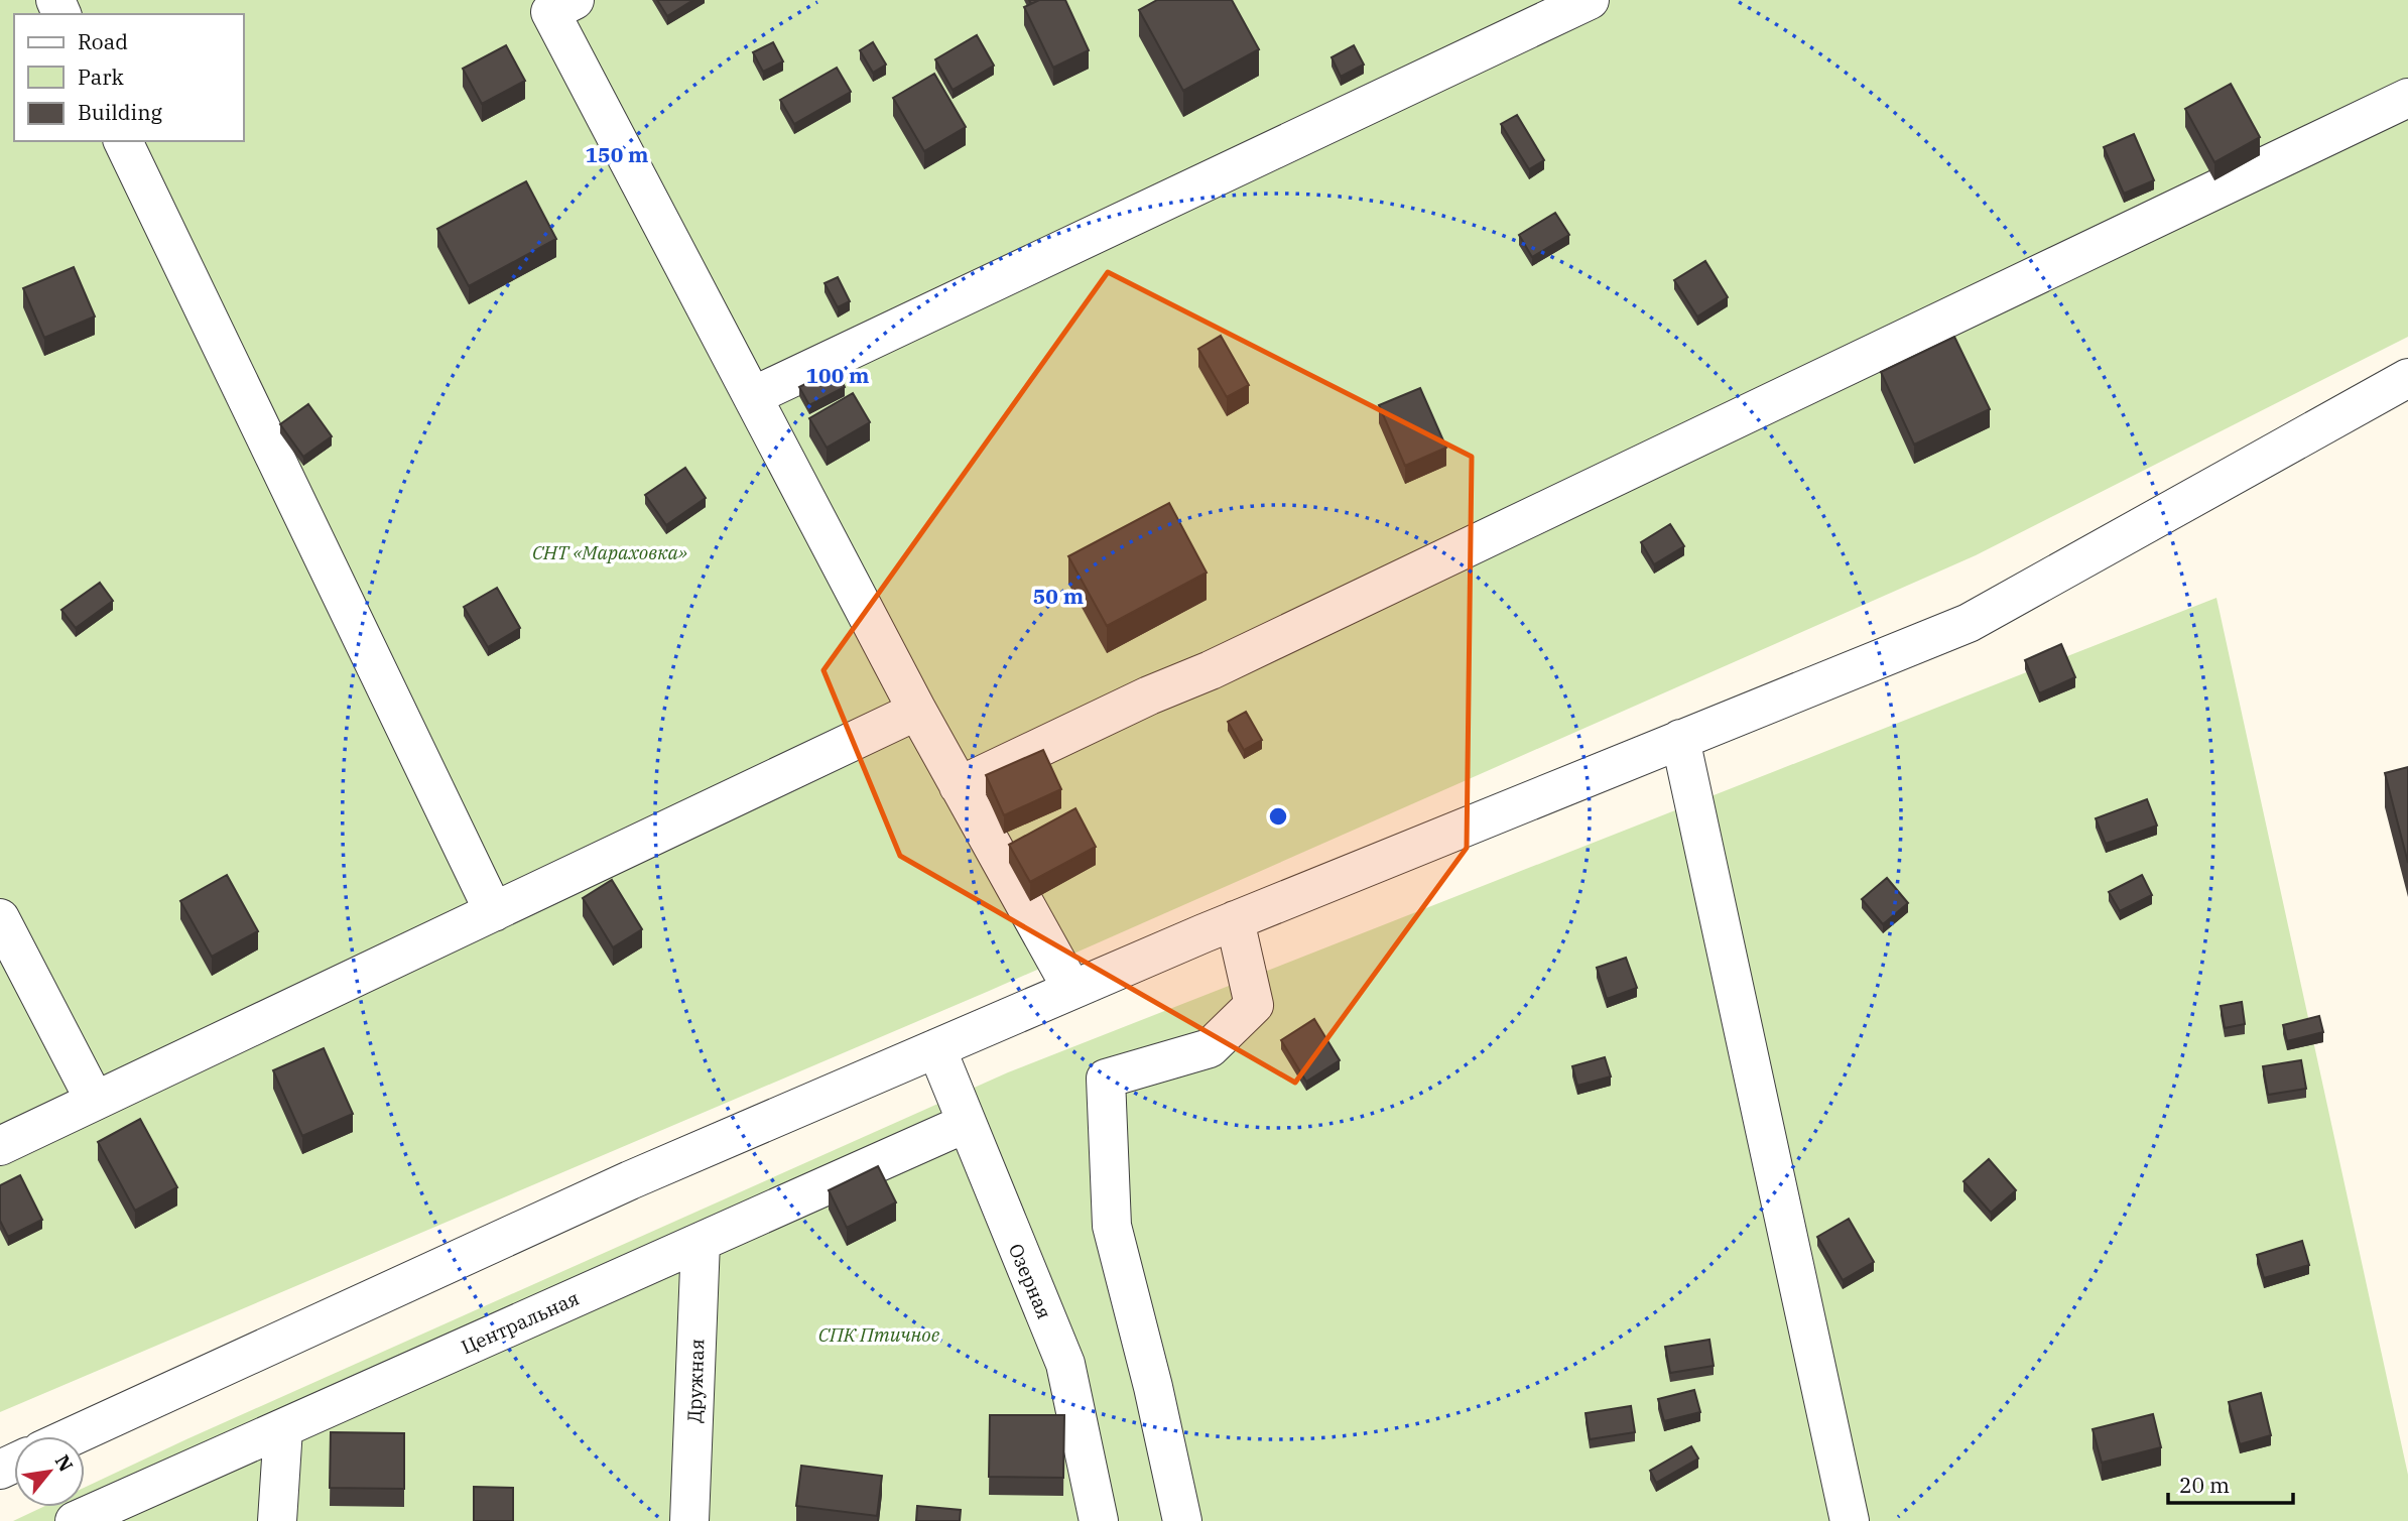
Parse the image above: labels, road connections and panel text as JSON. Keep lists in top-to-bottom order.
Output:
{
  "streets": {
    "street": ["Озерная", "Центральная", "Дружная"]
  },
  "crossings": [
    ["Озерная", "Центральная"],
    ["Центральная", "Дружная"]
  ],
  "parks": ["СНТ «Мараховка»", "СПК Птичное"],
  "legend": ["Road", "Park", "Building"],
  "scale_bar": "20 m",
  "north": "top right",
  "rings": ["150 m", "100 m", "50 m"]
}
